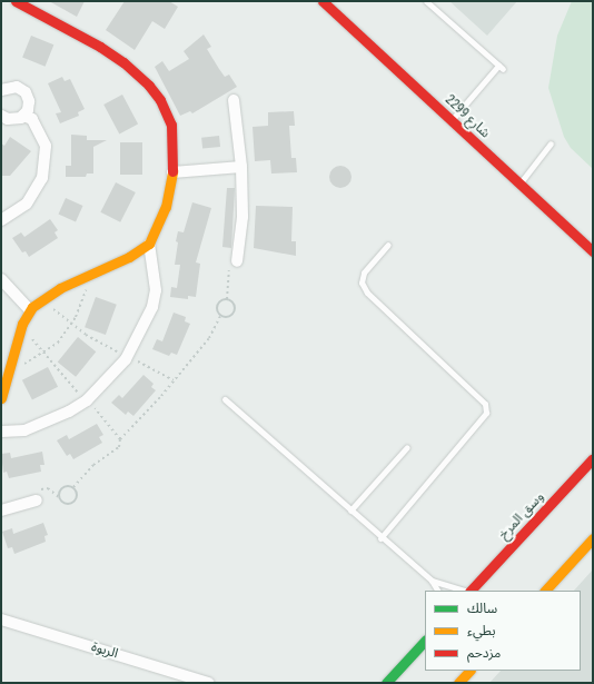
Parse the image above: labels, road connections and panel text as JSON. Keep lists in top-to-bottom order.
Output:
{
  "streets": {
    "street": ["شارع 2299", "وسق المرخ", "الربوة"]
  },
  "legend": ["سالك", "بطيء", "مزدحم"]
}
